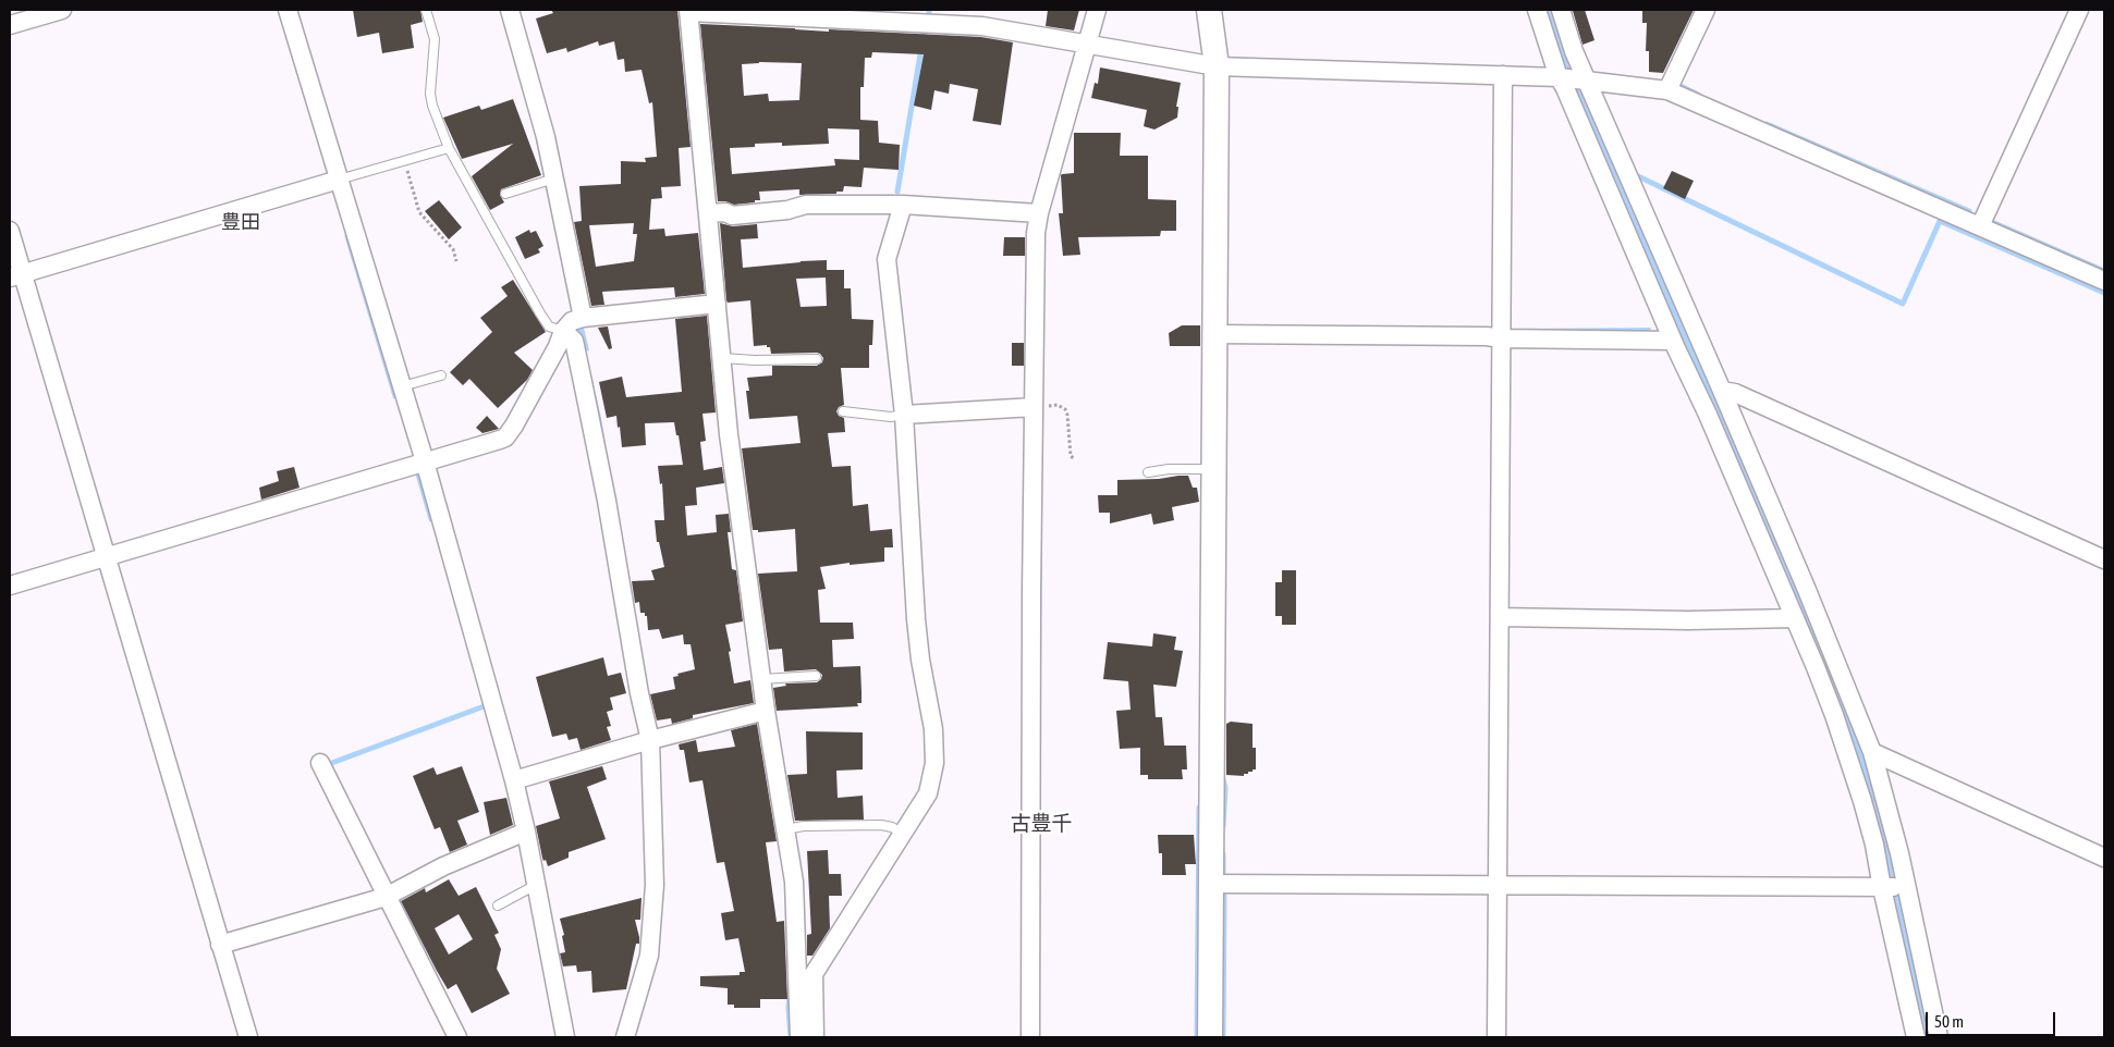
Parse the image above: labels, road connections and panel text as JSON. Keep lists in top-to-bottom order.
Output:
{
  "districts": ["豊田", "古豊千"],
  "scale_bar": "50 m"
}
